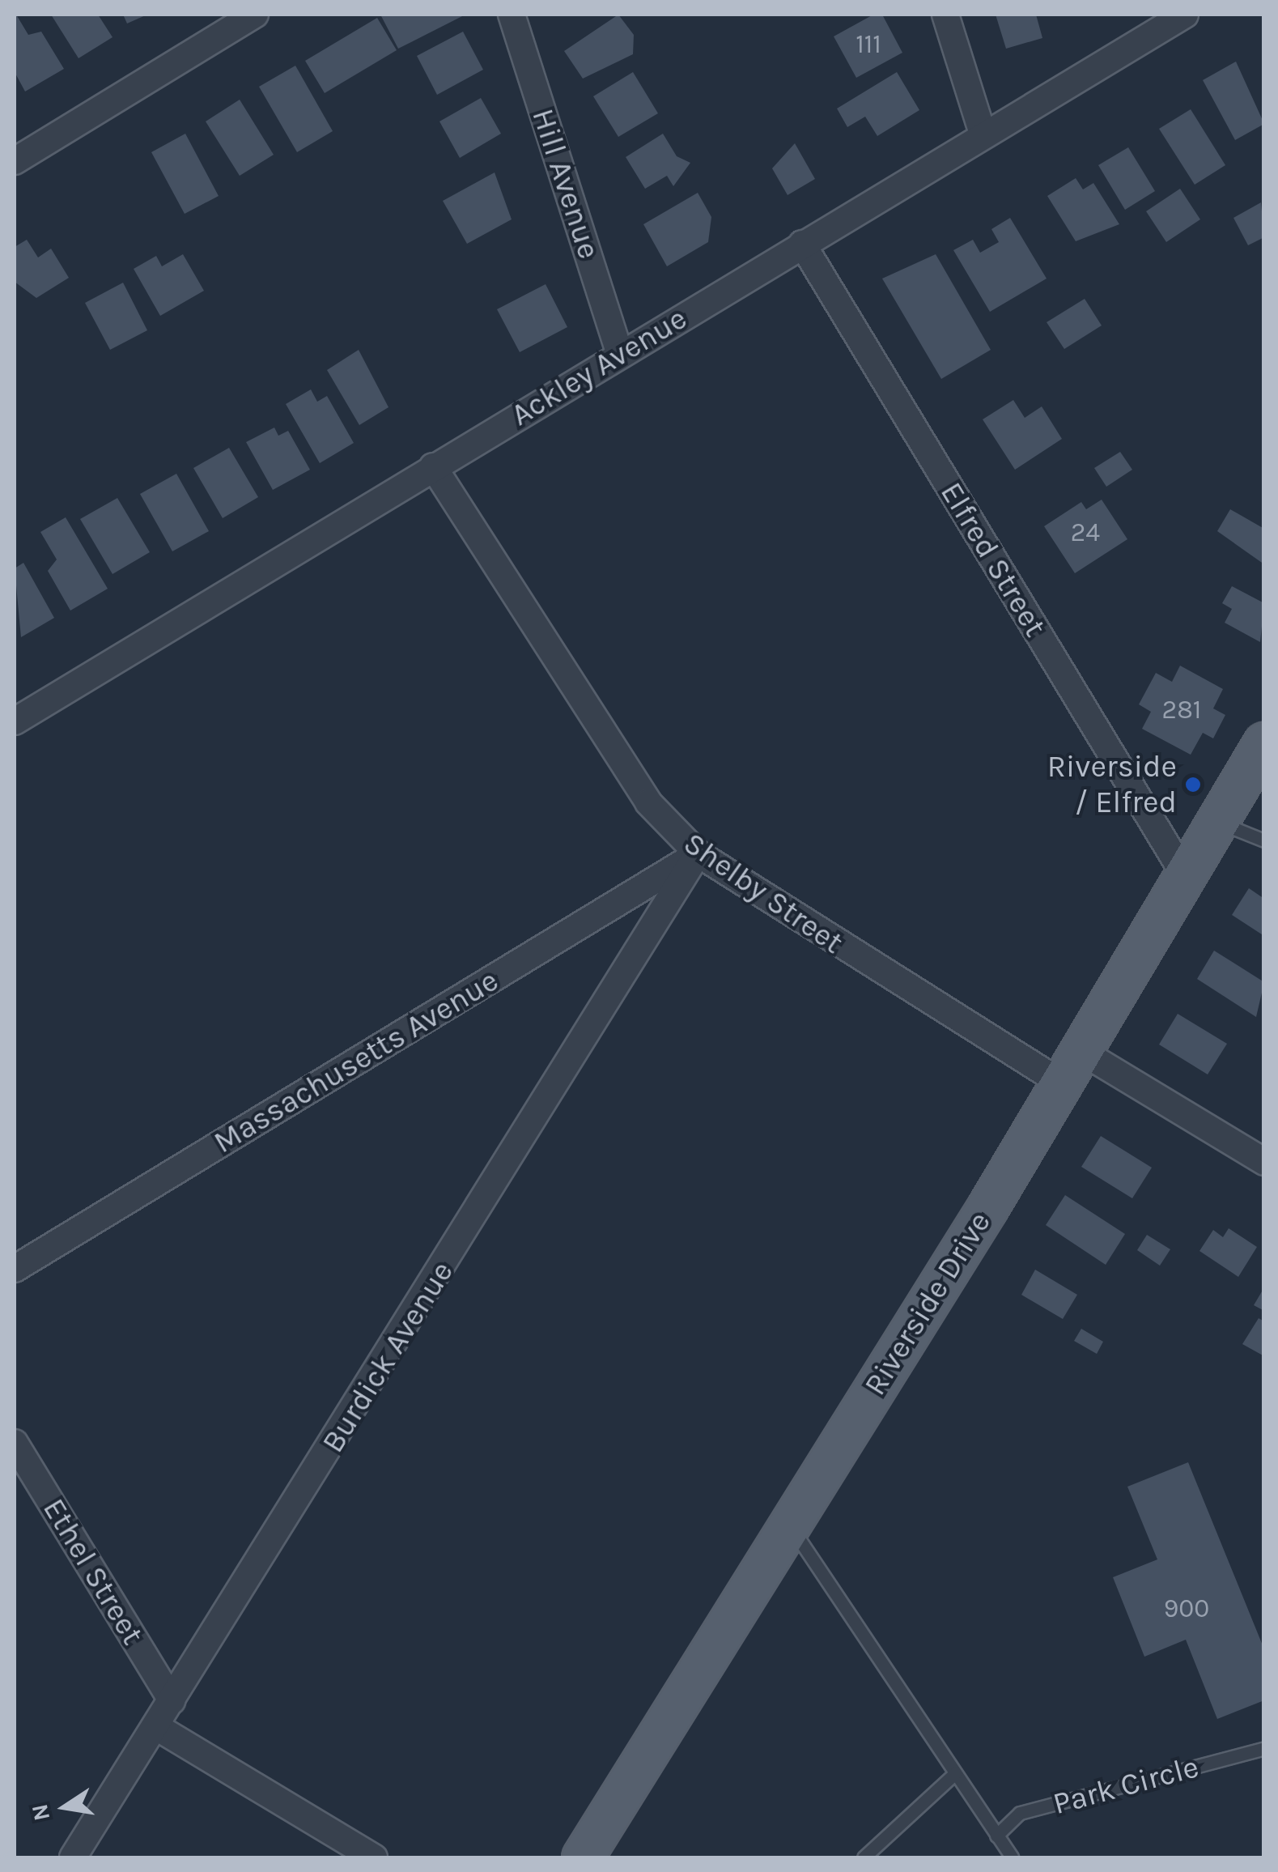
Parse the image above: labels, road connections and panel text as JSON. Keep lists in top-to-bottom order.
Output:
{
  "streets": {
    "main road": ["Riverside Drive"],
    "street": [
      "Hill Avenue",
      "Ackley Avenue",
      "Elfred Street",
      "Shelby Street",
      "Massachusetts Avenue",
      "Burdick Avenue",
      "Ethel Street"
    ],
    "lane": ["Park Circle"]
  },
  "crossings": [
    ["Hill Avenue", "Ackley Avenue"],
    ["Ackley Avenue", "Elfred Street"],
    ["Ackley Avenue", "Shelby Street"],
    ["Elfred Street", "Riverside Drive"],
    ["Shelby Street", "Massachusetts Avenue"],
    ["Shelby Street", "Riverside Drive"],
    ["Shelby Street", "Burdick Avenue"],
    ["Massachusetts Avenue", "Burdick Avenue"],
    ["Burdick Avenue", "Ethel Street"]
  ],
  "places": ["Riverside / Elfred"],
  "house_numbers": [
    "111",
    "24",
    "281",
    "900"
  ],
  "north": "left"
}
